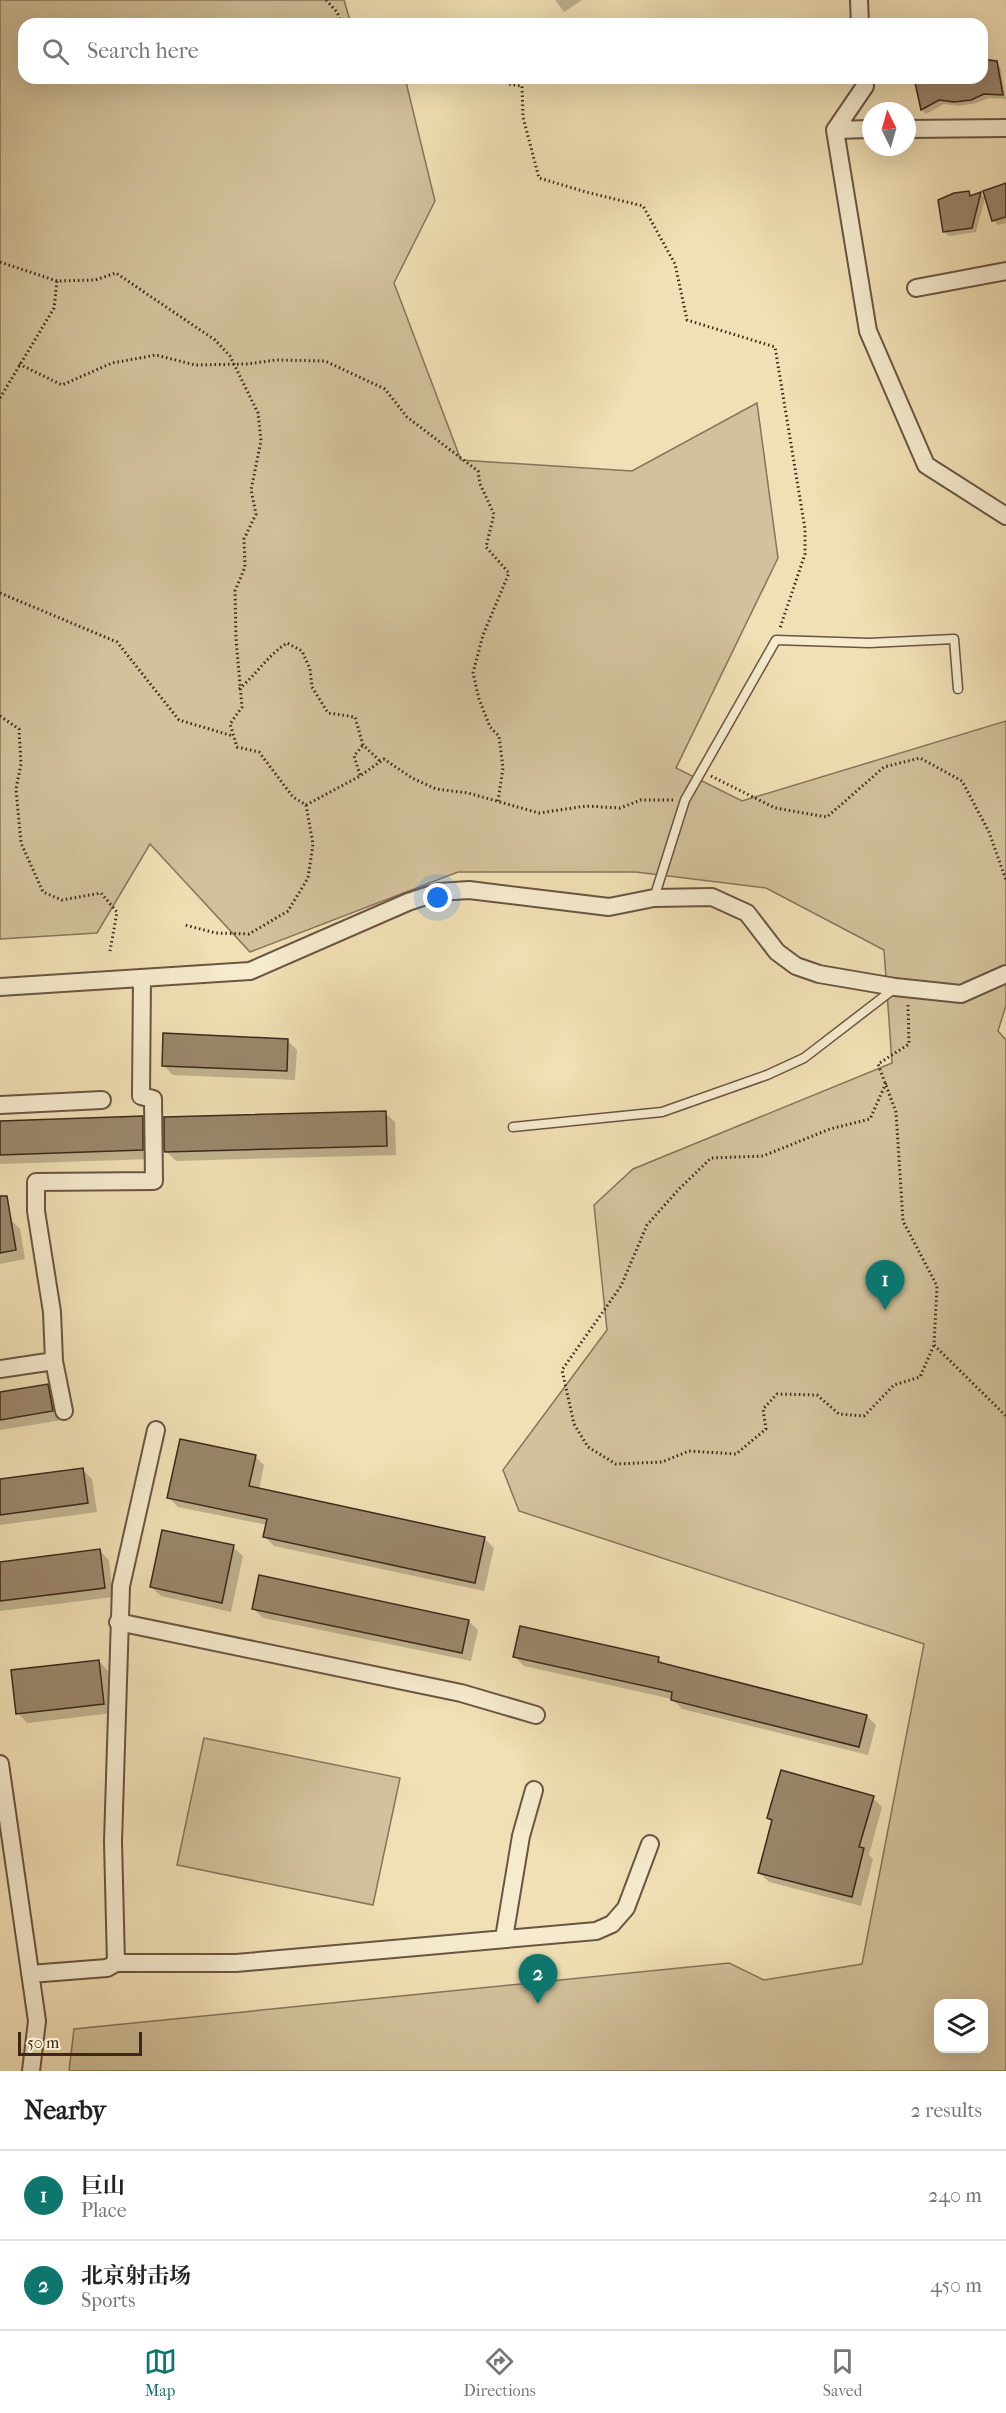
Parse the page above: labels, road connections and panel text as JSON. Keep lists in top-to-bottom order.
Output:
{
  "scale_bar": "50 m",
  "north": "top",
  "page": {
    "search": "Search here",
    "pins": ["1", "2"],
    "scale": "50 m",
    "heading": ["Nearby", "2 results"],
    "list": [
      {
        "mark": "1",
        "name": "巨山",
        "note": "Place",
        "value": "240 m"
      },
      {
        "mark": "2",
        "name": "北京射击场",
        "note": "Sports",
        "value": "450 m"
      }
    ],
    "nav": ["Map", "Directions", "Saved"]
  }
}
